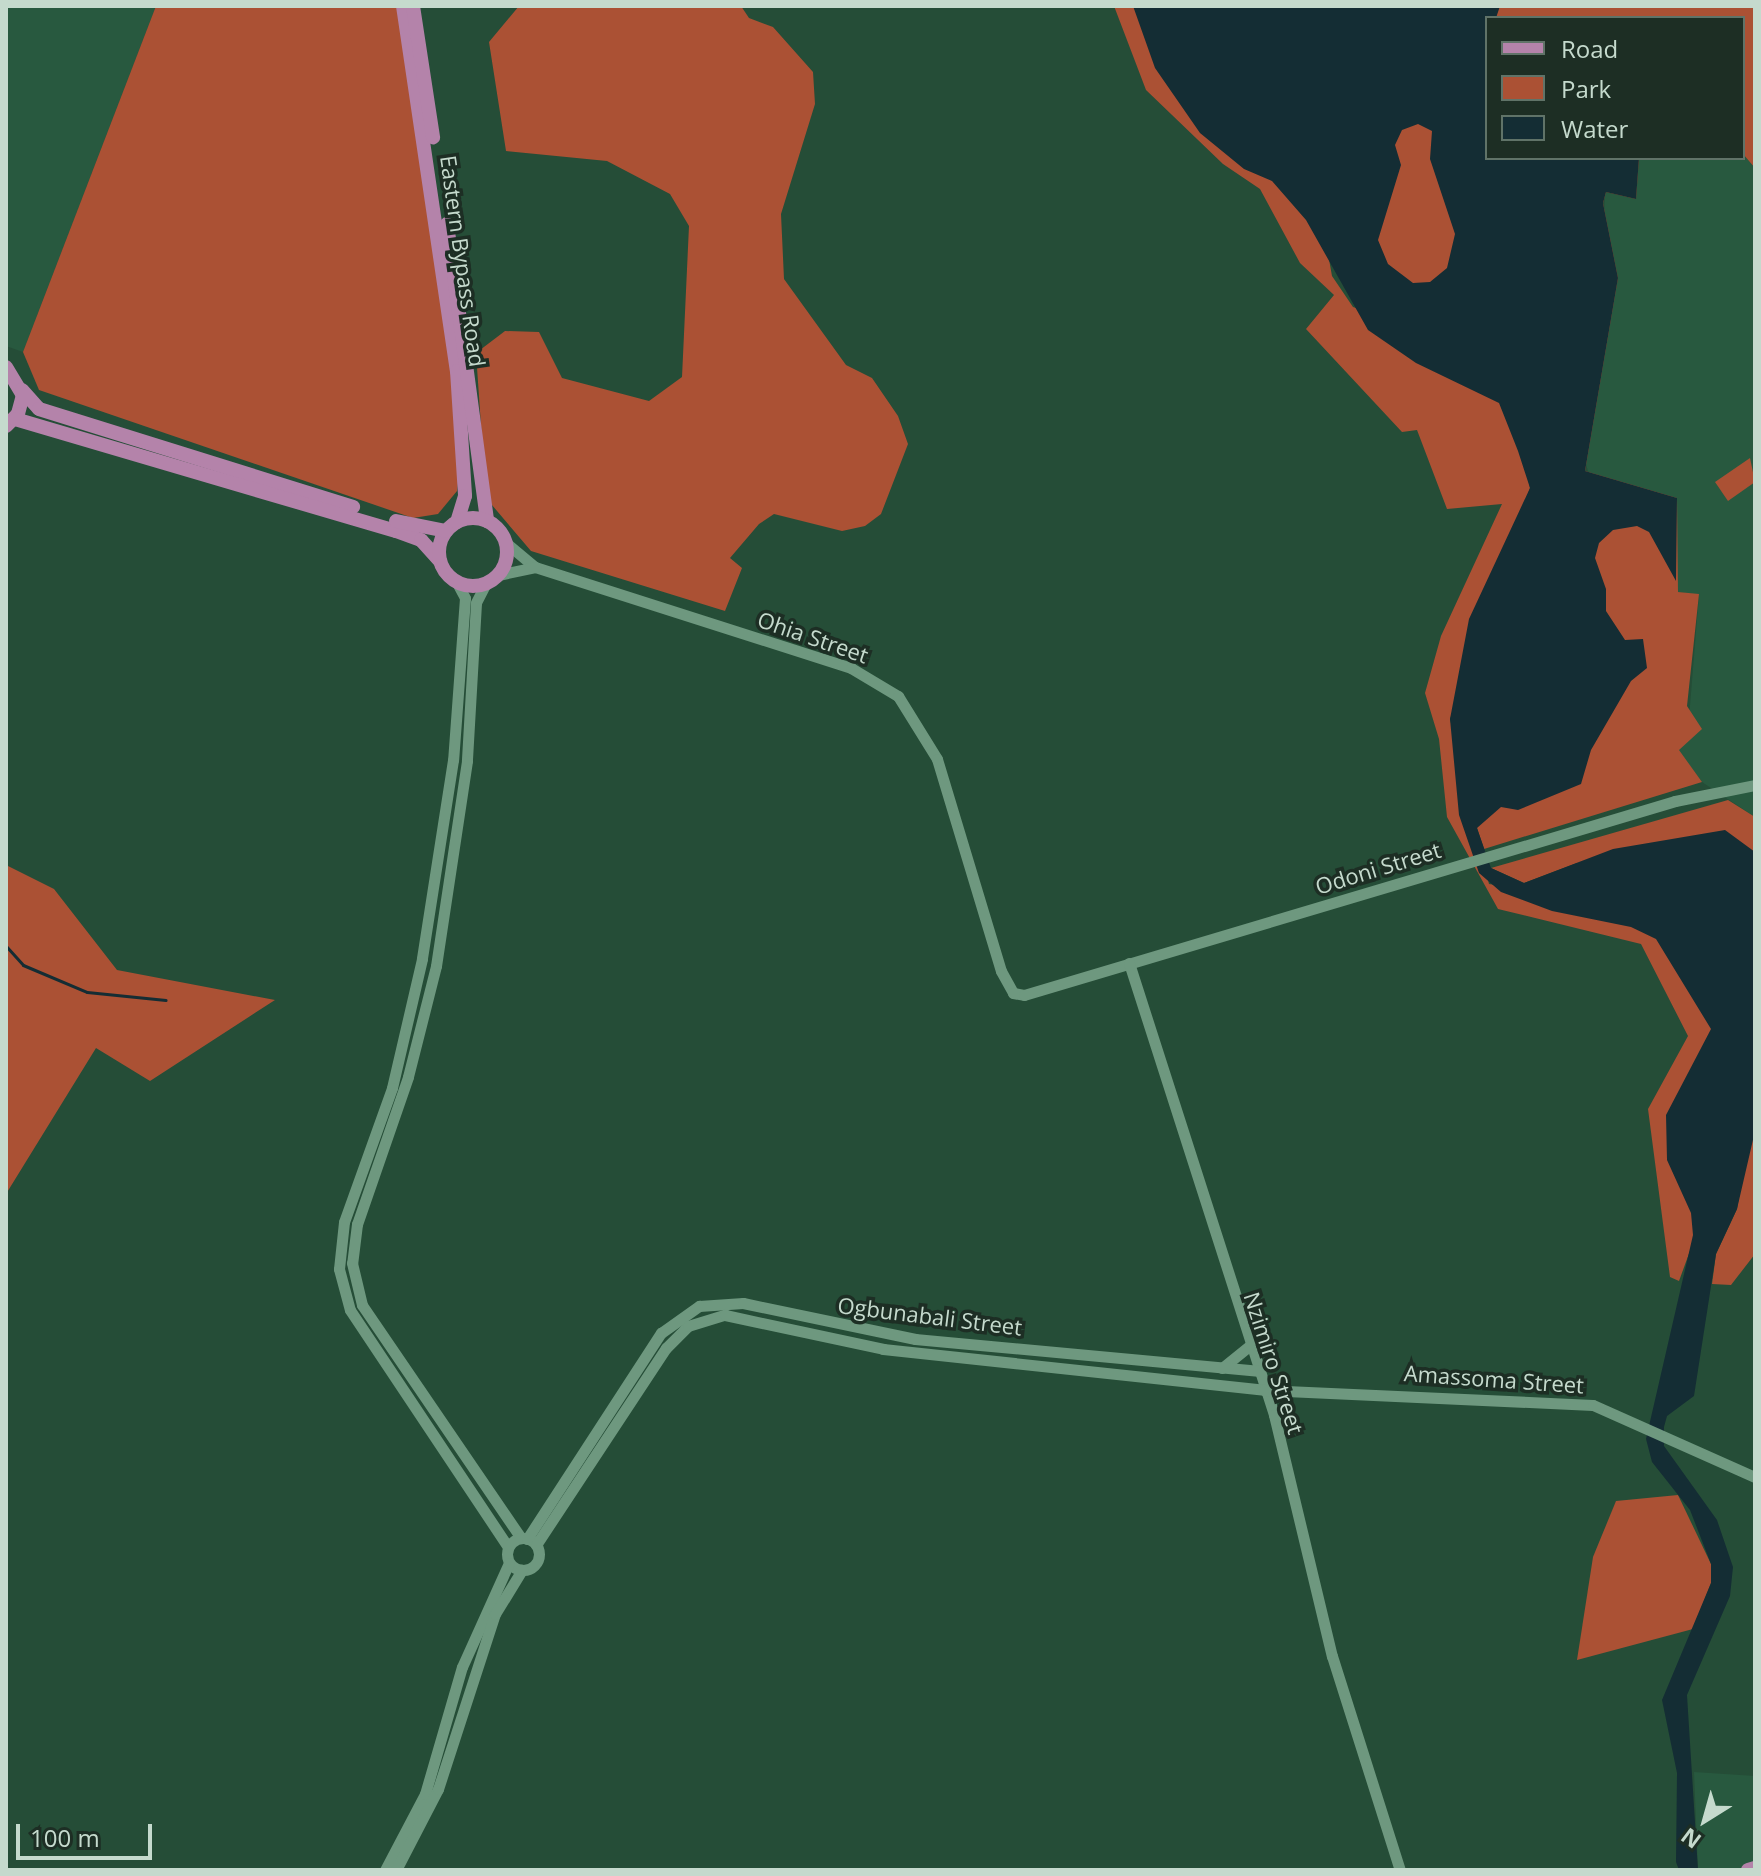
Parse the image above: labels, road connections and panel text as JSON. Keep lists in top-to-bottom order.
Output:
{
  "streets": {
    "main road": ["Eastern Bypass Road"],
    "street": [
      "Ohia Street",
      "Odoni Street",
      "Ogbunabali Street",
      "Nzimiro Street",
      "Amassoma Street"
    ]
  },
  "crossings": [
    ["Eastern Bypass Road", "Ohia Street"],
    ["Ohia Street", "Odoni Street"],
    ["Odoni Street", "Nzimiro Street"],
    ["Ogbunabali Street", "Nzimiro Street"],
    ["Ogbunabali Street", "Amassoma Street"],
    ["Nzimiro Street", "Amassoma Street"]
  ],
  "legend": ["Road", "Park", "Water"],
  "scale_bar": "100 m",
  "north": "bottom left"
}
